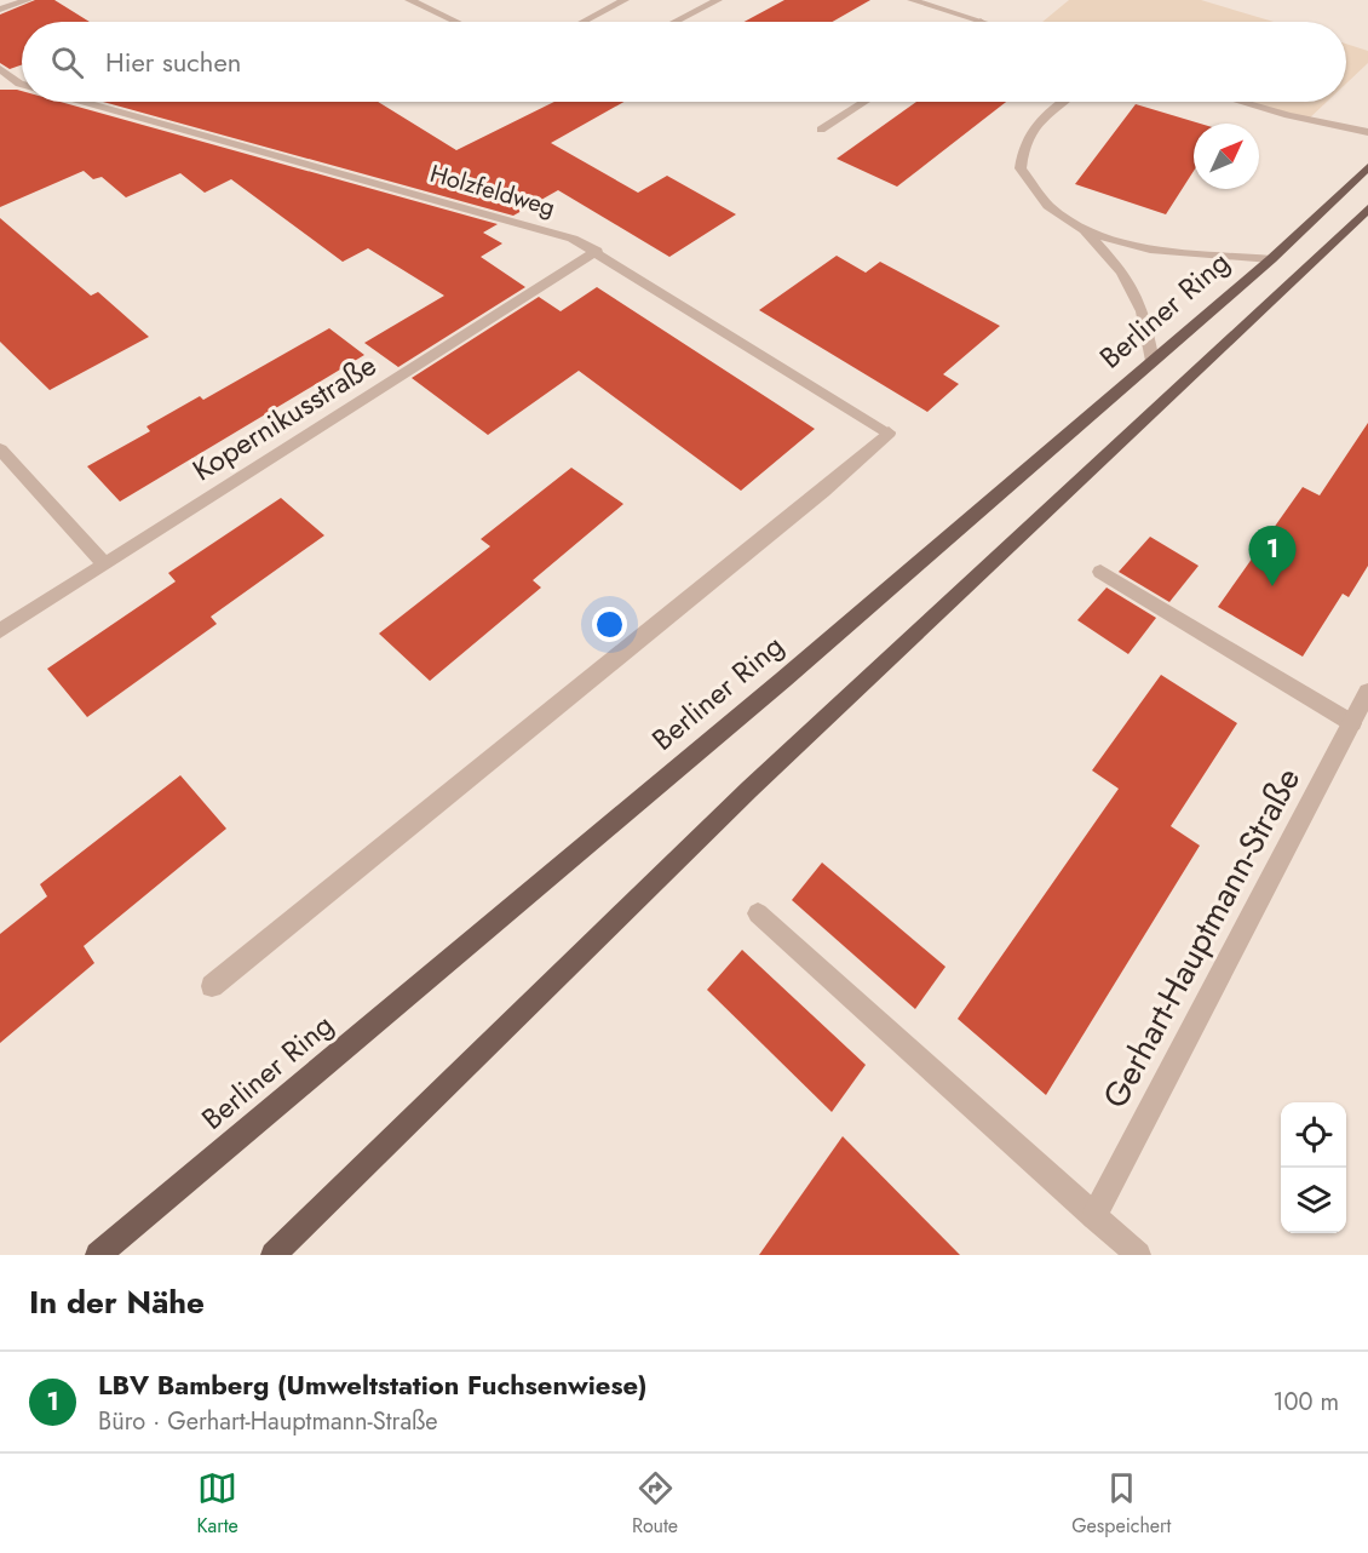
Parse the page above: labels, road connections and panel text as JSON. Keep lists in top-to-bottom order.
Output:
{
  "streets": {
    "main road": ["Berliner Ring"],
    "street": ["Holzfeldweg", "Kopernikusstraße", "Gerhart-Hauptmann-Straße"]
  },
  "crossings": [
    ["Holzfeldweg", "Kopernikusstraße"]
  ],
  "north": "top right",
  "page": {
    "search": "Hier suchen",
    "pins": "1",
    "heading": "In der Nähe",
    "list": [
      {
        "mark": "1",
        "name": "LBV Bamberg (Umweltstation Fuchsenwiese)",
        "note": "Büro · Gerhart-Hauptmann-Straße",
        "value": "100 m"
      }
    ],
    "nav": ["Karte", "Route", "Gespeichert"]
  }
}
